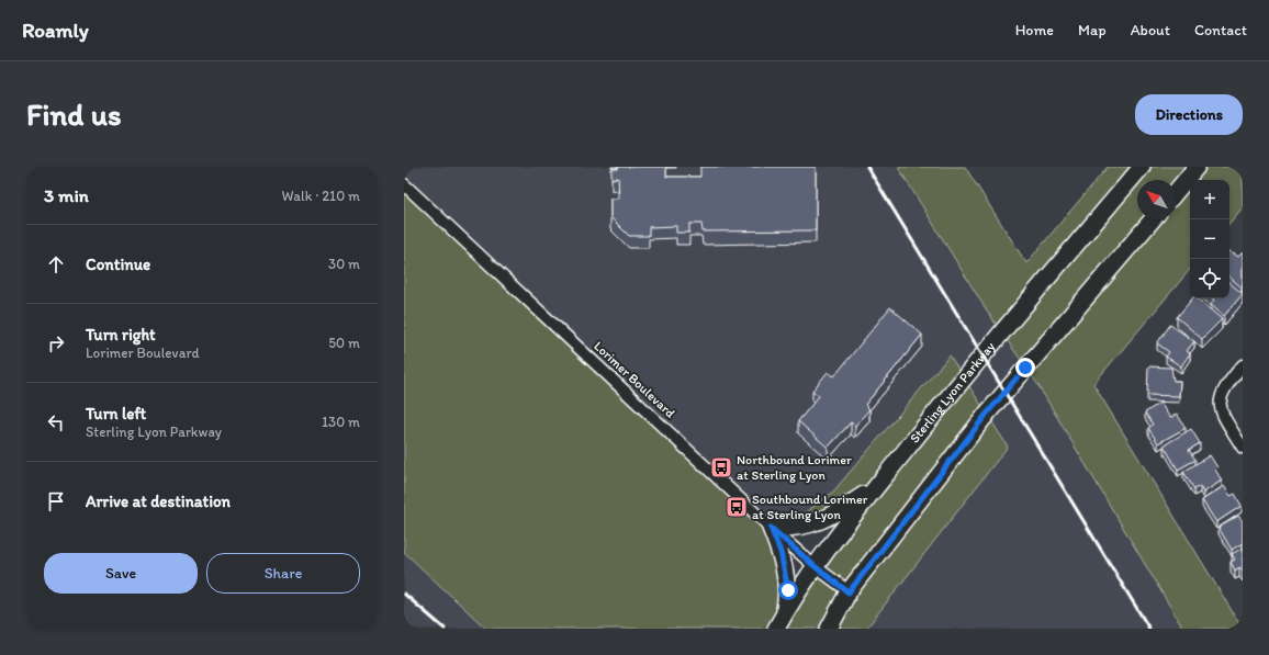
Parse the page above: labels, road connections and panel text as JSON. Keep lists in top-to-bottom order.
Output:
{
  "streets": {
    "main road": ["Sterling Lyon Parkway"],
    "street": ["Lorimer Boulevard"]
  },
  "crossings": [
    ["Lorimer Boulevard", "Sterling Lyon Parkway"]
  ],
  "places": {
    "bus stop": ["Northbound Lorimer at Sterling Lyon", "Southbound Lorimer at Sterling Lyon"]
  },
  "north": "top left",
  "page": {
    "header": "Roamly",
    "nav": [
      "Home",
      "Map",
      "About",
      "Contact"
    ],
    "buttons": [
      "Directions",
      ["Save", "Share"]
    ],
    "title": "Find us",
    "heading": ["3 min", "Walk · 210 m"],
    "map_buttons": ["+", "−"],
    "list": [
      ["Continue", "30 m"],
      ["Turn right", "Lorimer Boulevard", "50 m"],
      ["Turn left", "Sterling Lyon Parkway", "130 m"],
      "Arrive at destination"
    ]
  }
}
